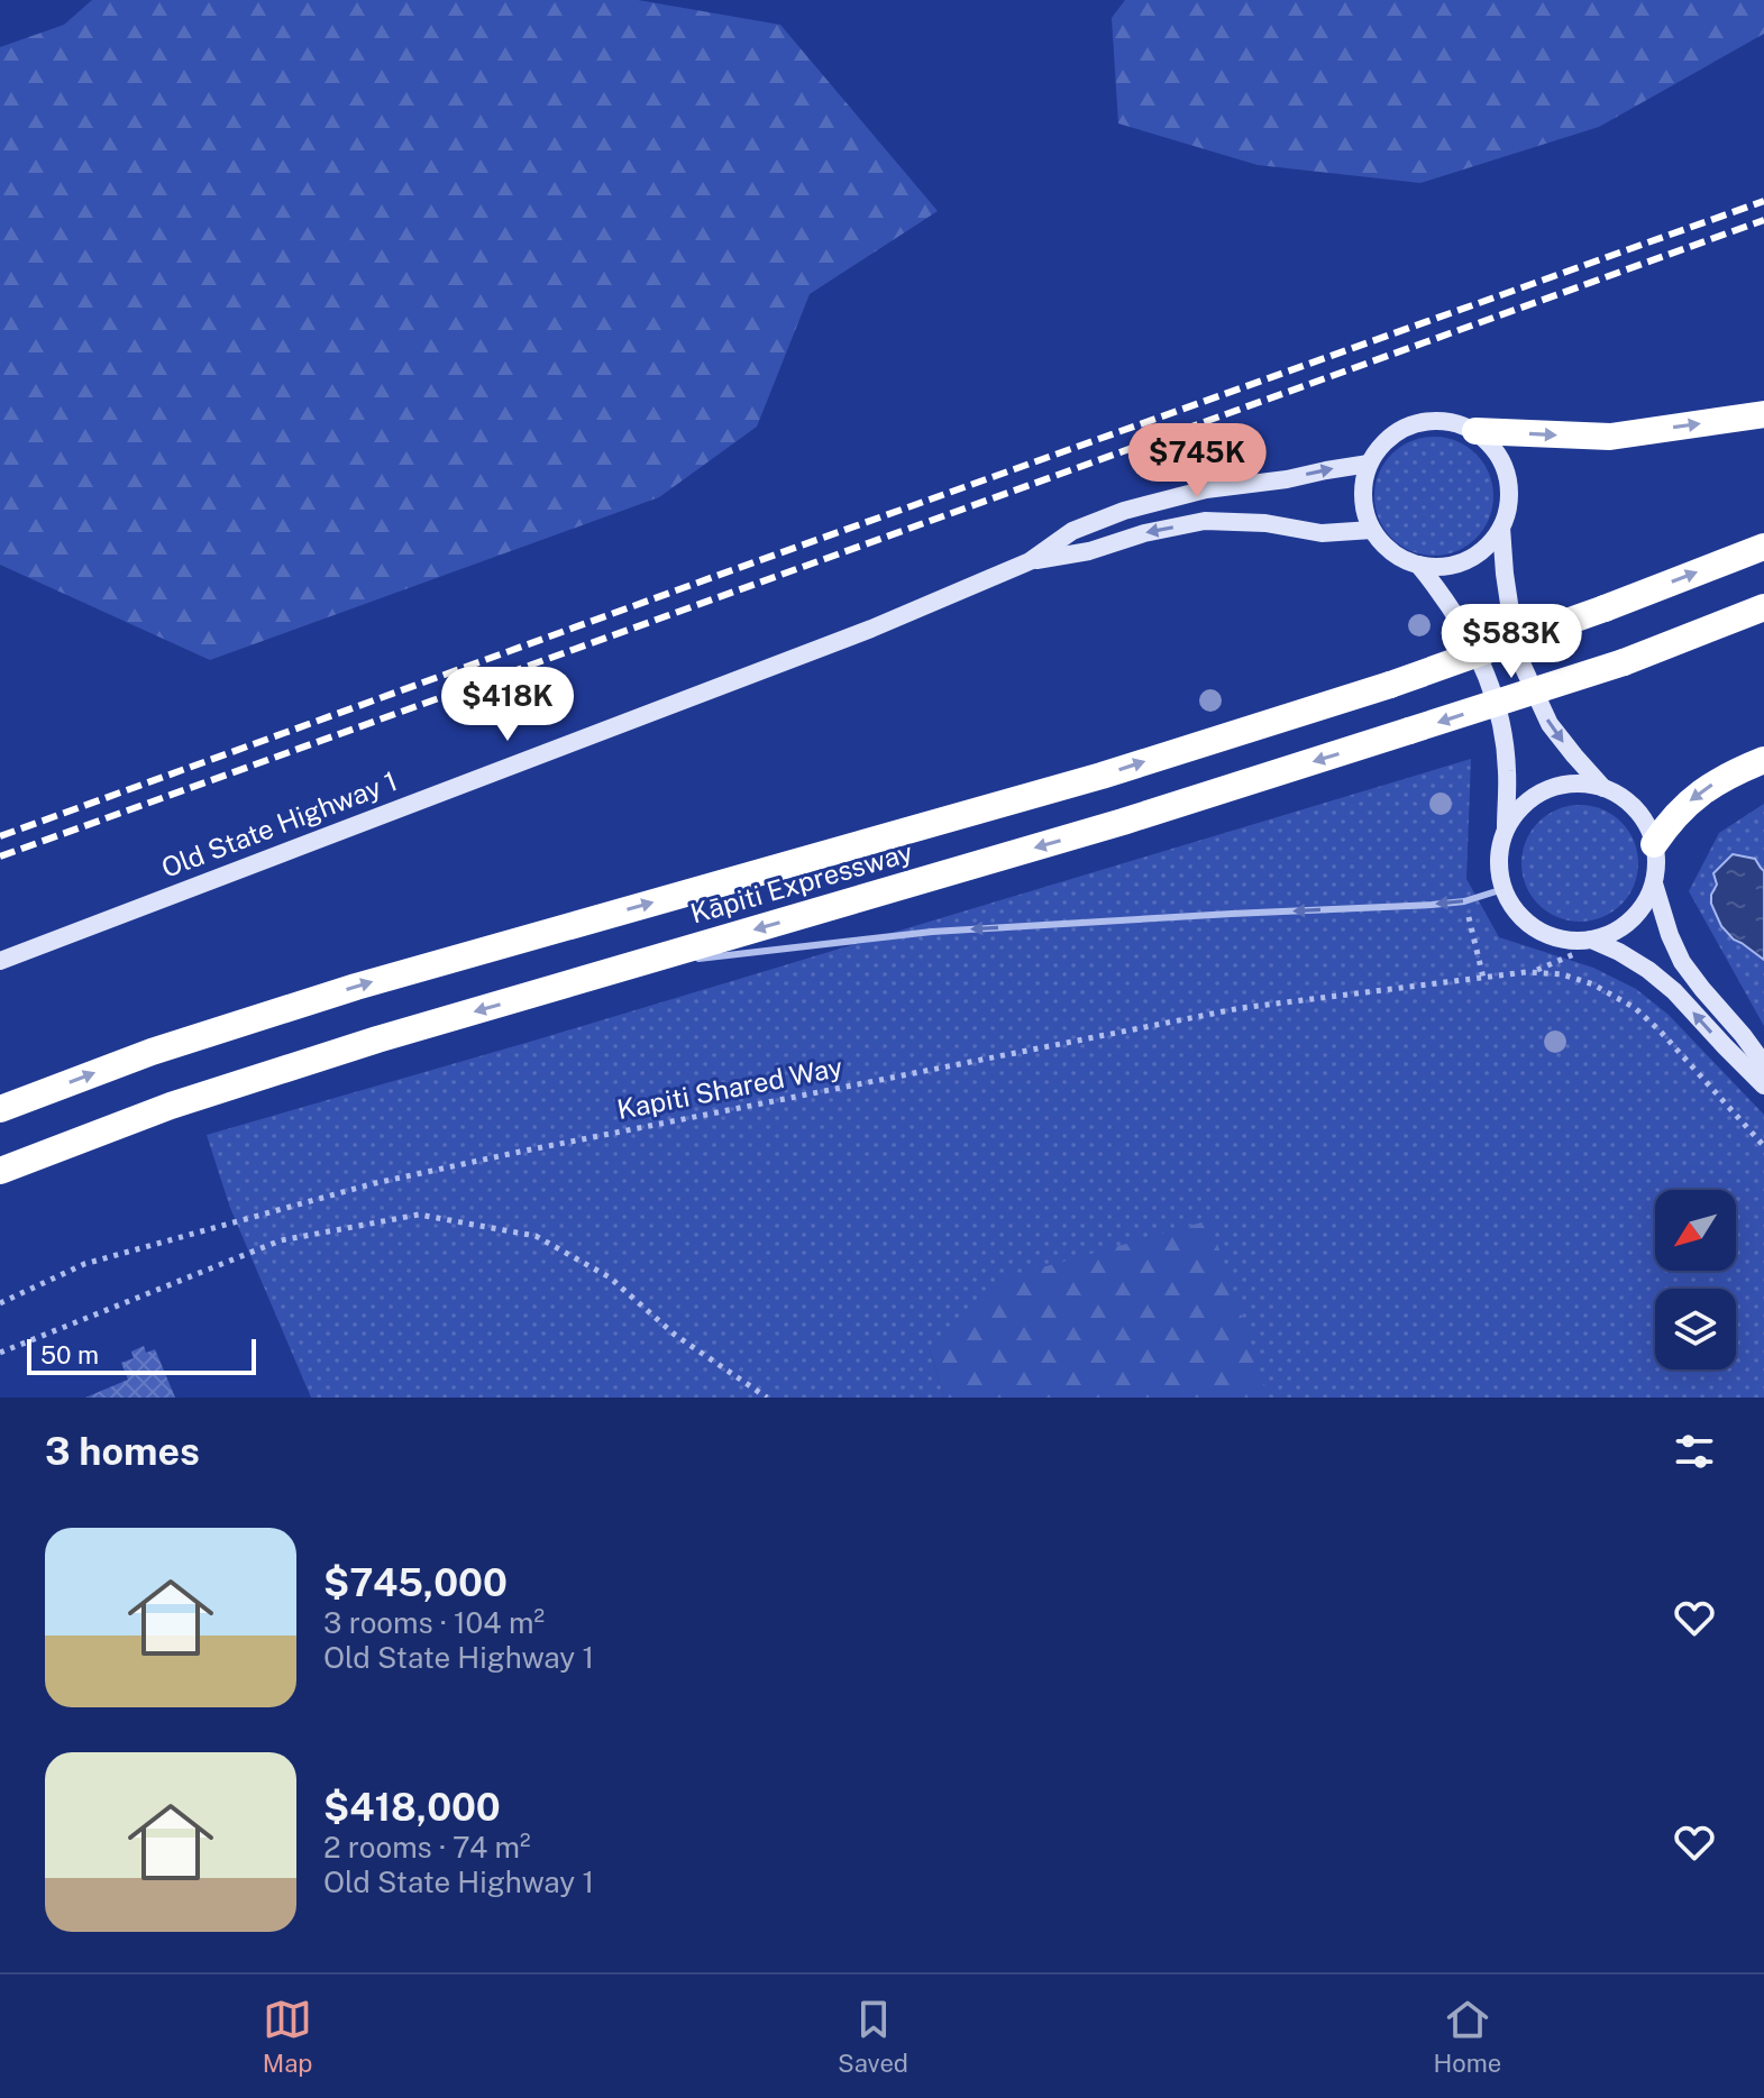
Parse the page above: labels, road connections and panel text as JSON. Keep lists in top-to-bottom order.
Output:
{
  "streets": {
    "highway": ["Kāpiti Expressway"],
    "main road": ["Old State Highway 1"],
    "path": ["Kapiti Shared Way"]
  },
  "scale_bar": "50 m",
  "north": "bottom left",
  "page": {
    "price": ["$745K", "$583K", "$418K"],
    "scale": "50 m",
    "heading": "3 homes",
    "list": [
      {
        "name": "$745,000",
        "note": "3 rooms · 104 m² · Old State Highway 1"
      },
      {
        "name": "$418,000",
        "note": "2 rooms · 74 m² · Old State Highway 1"
      }
    ],
    "tabs": ["Map", "Saved", "Home"]
  }
}
